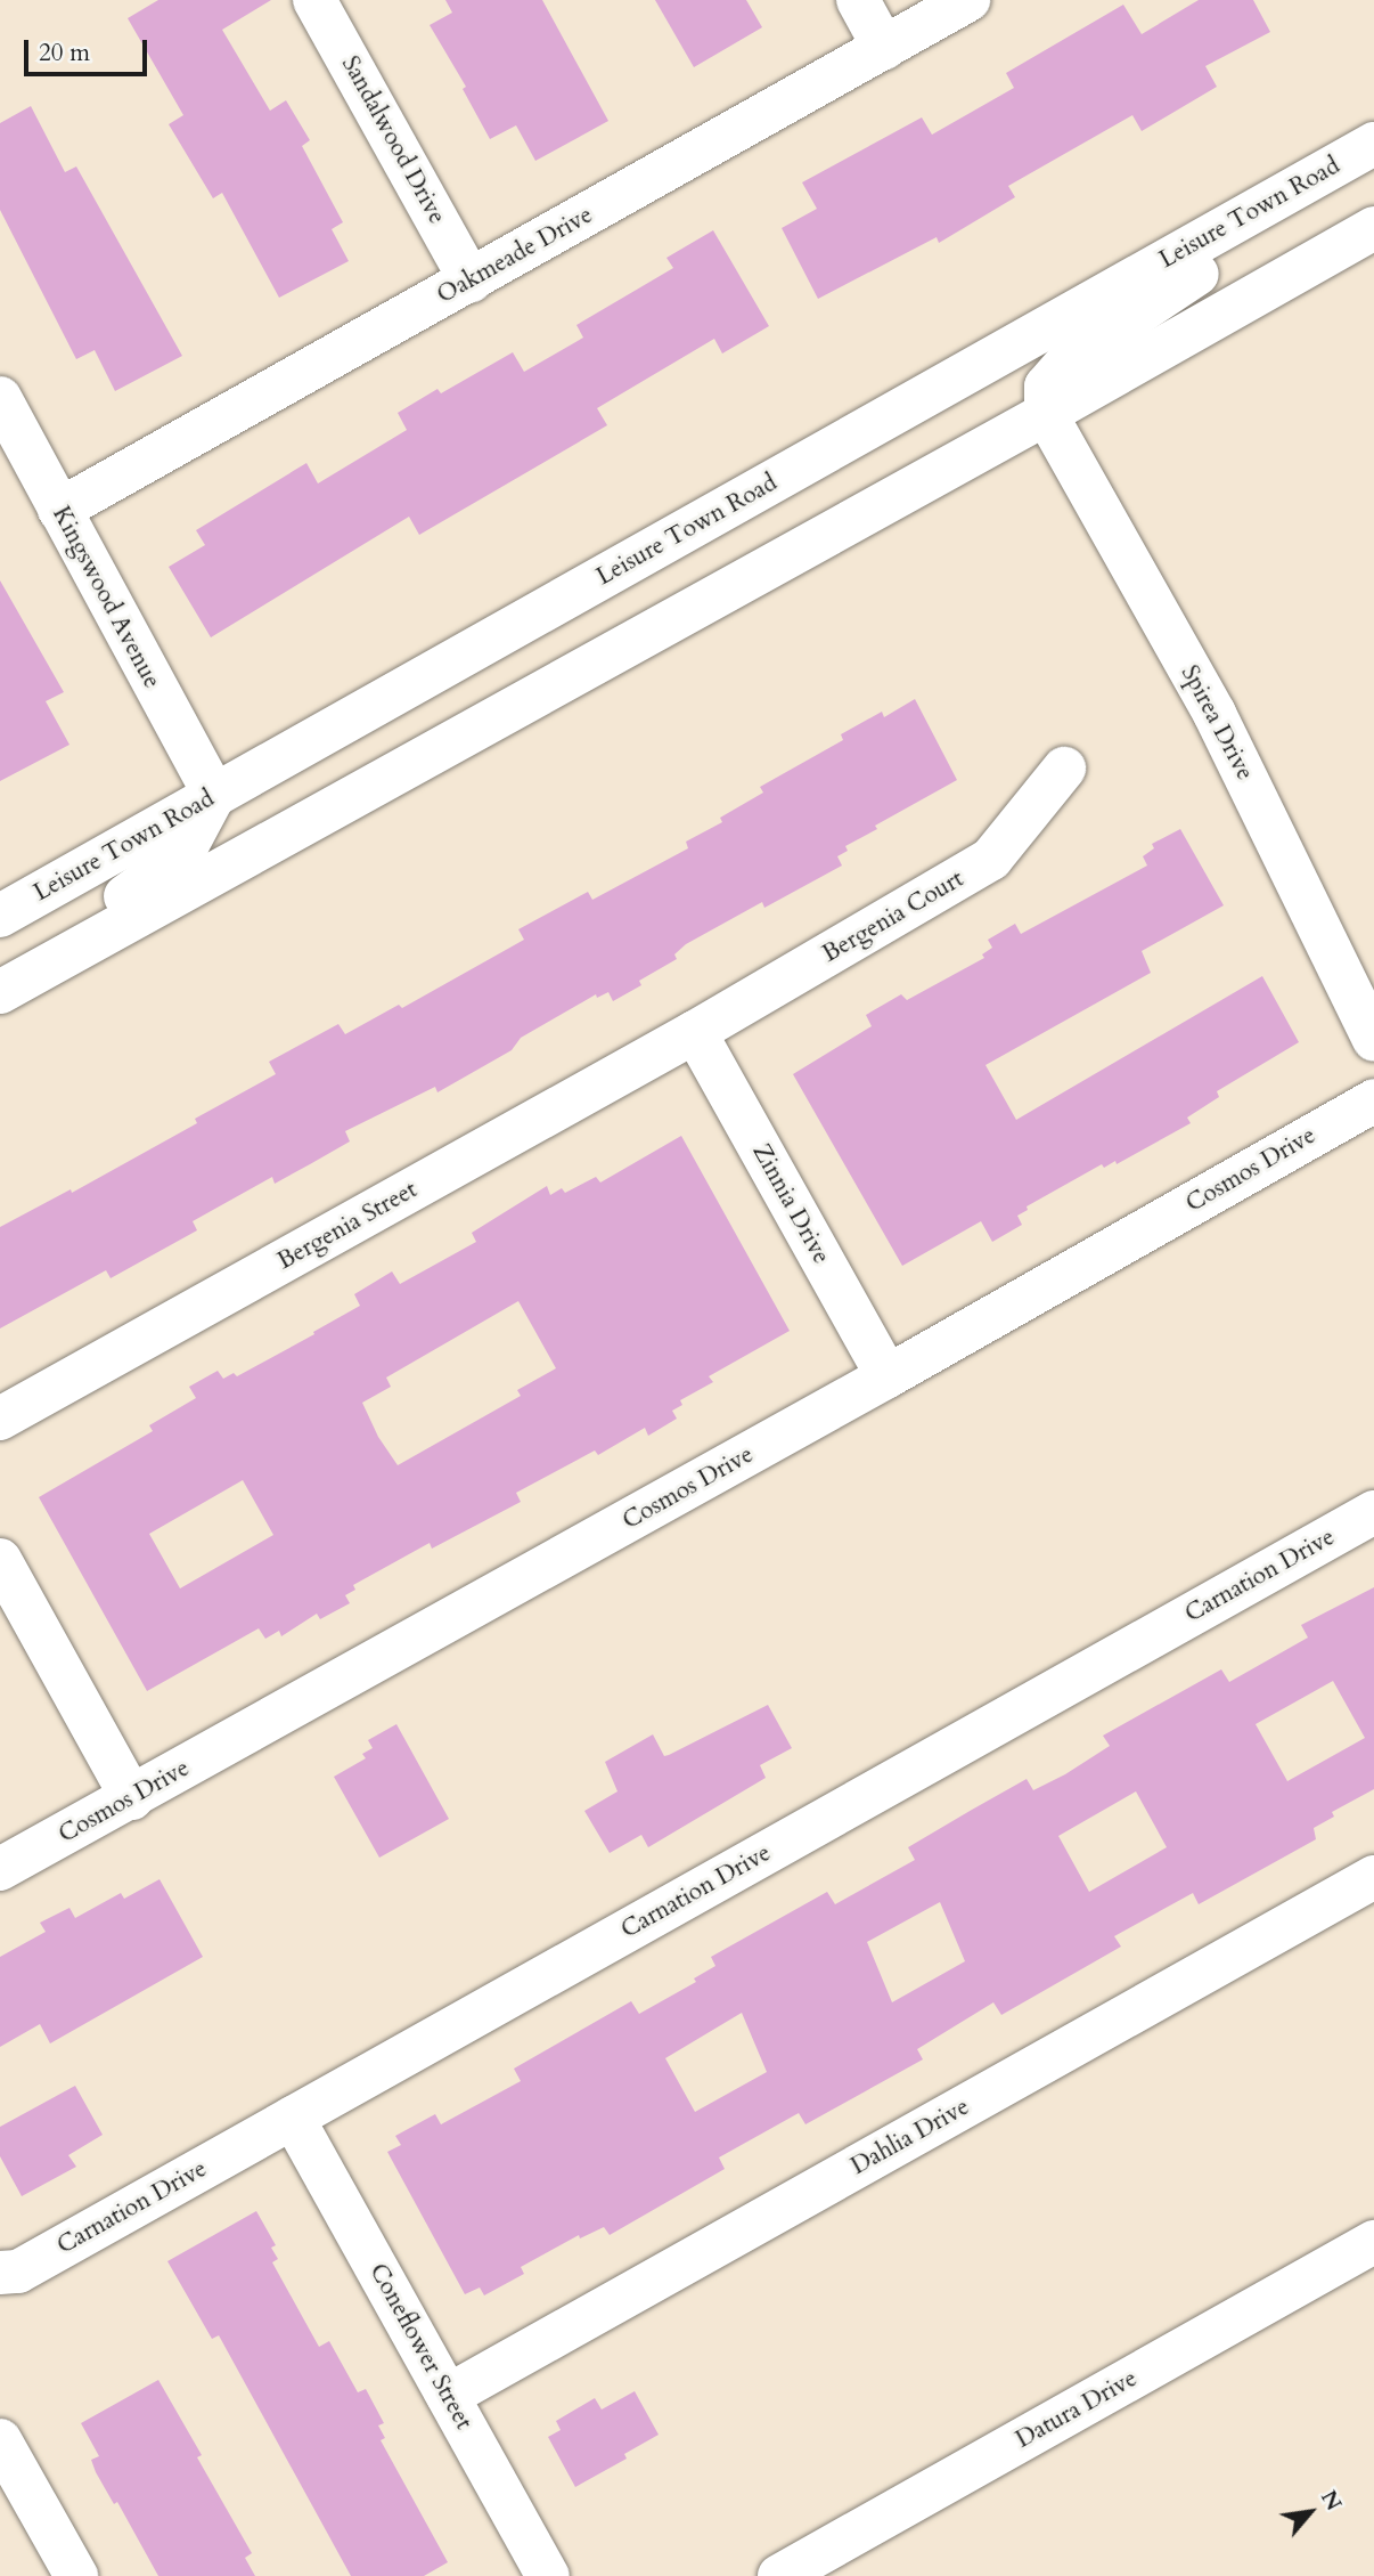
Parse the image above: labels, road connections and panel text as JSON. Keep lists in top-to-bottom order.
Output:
{
  "streets": {
    "street": [
      "Sandalwood Drive",
      "Leisure Town Road",
      "Oakmeade Drive",
      "Kingswood Avenue",
      "Spirea Drive",
      "Bergenia Court",
      "Cosmos Drive",
      "Zinnia Drive",
      "Bergenia Street",
      "Carnation Drive",
      "Dahlia Drive",
      "Coneflower Street",
      "Datura Drive"
    ]
  },
  "crossings": [
    ["Sandalwood Drive", "Oakmeade Drive"],
    ["Leisure Town Road", "Kingswood Avenue"],
    ["Oakmeade Drive", "Kingswood Avenue"],
    ["Bergenia Court", "Zinnia Drive"],
    ["Bergenia Court", "Bergenia Street"],
    ["Cosmos Drive", "Zinnia Drive"],
    ["Zinnia Drive", "Bergenia Street"],
    ["Carnation Drive", "Coneflower Street"],
    ["Dahlia Drive", "Coneflower Street"]
  ],
  "scale_bar": "20 m",
  "north": "top right"
}
